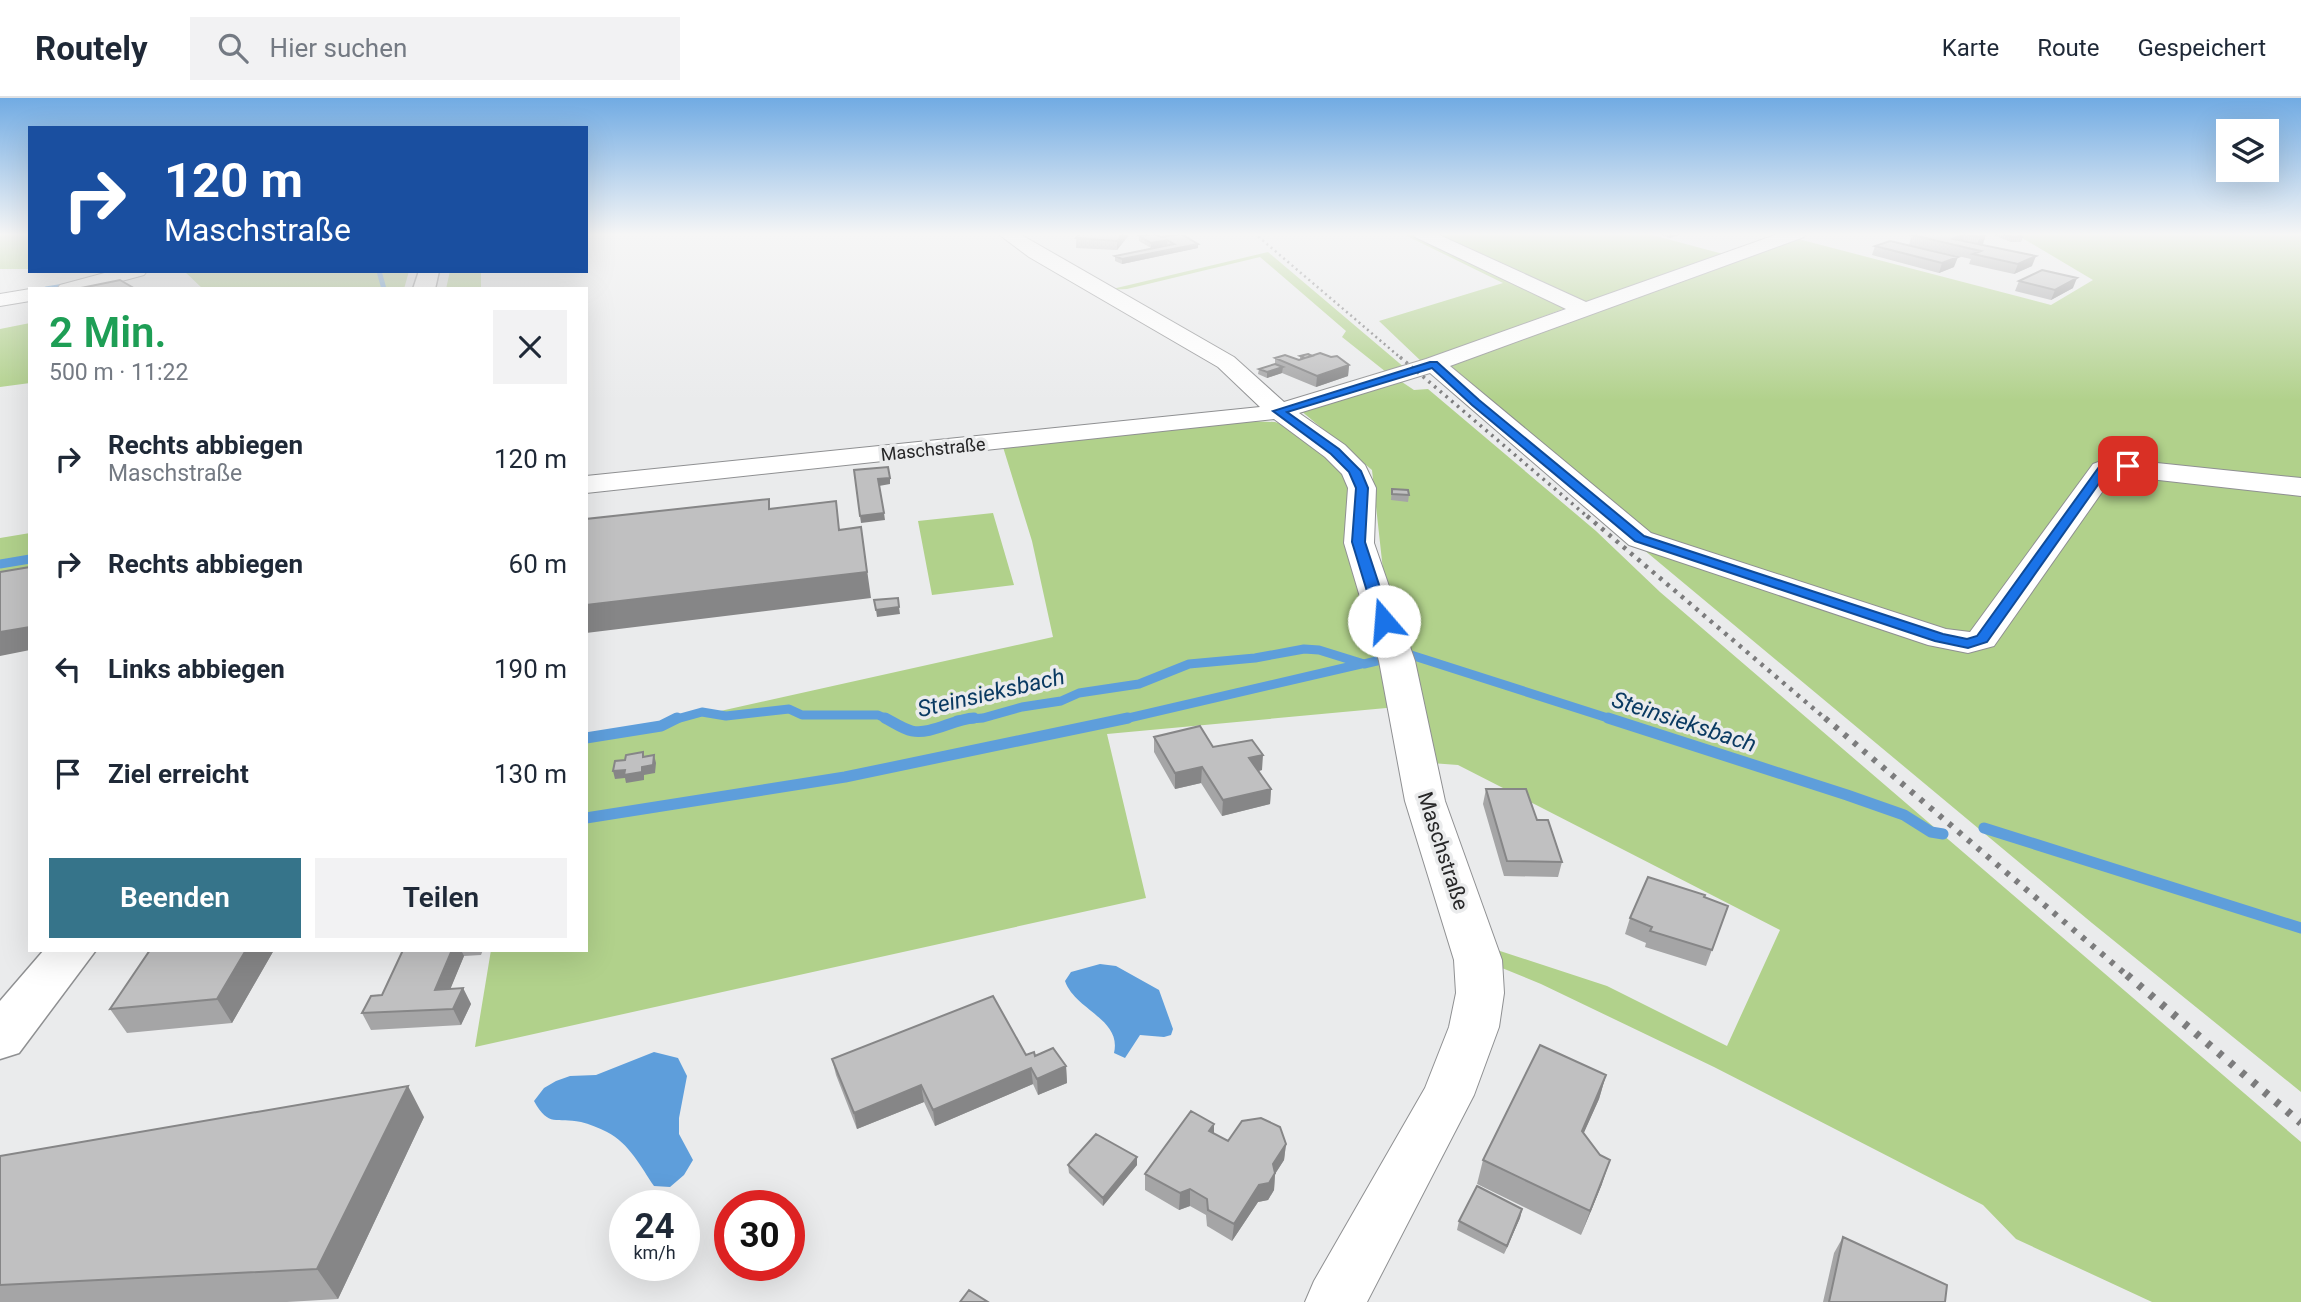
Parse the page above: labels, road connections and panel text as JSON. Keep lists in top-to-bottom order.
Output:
{
  "streets": {
    "street": ["Maschstraße"]
  },
  "water": ["Steinsieksbach"],
  "page": {
    "header": "Routely",
    "search": "Hier suchen",
    "nav": ["Karte", "Route", "Gespeichert"],
    "turn": ["120 m", "Maschstraße"],
    "heading": ["2 Min.", "500 m · 11:22"],
    "list": [
      {
        "name": "Rechts abbiegen",
        "note": "Maschstraße",
        "value": "120 m"
      },
      {
        "name": "Rechts abbiegen",
        "value": "60 m"
      },
      {
        "name": "Links abbiegen",
        "value": "190 m"
      },
      {
        "name": "Ziel erreicht",
        "value": "130 m"
      }
    ],
    "buttons": ["Beenden", "Teilen"],
    "speed": "24 km/h",
    "limit": "30"
  }
}
